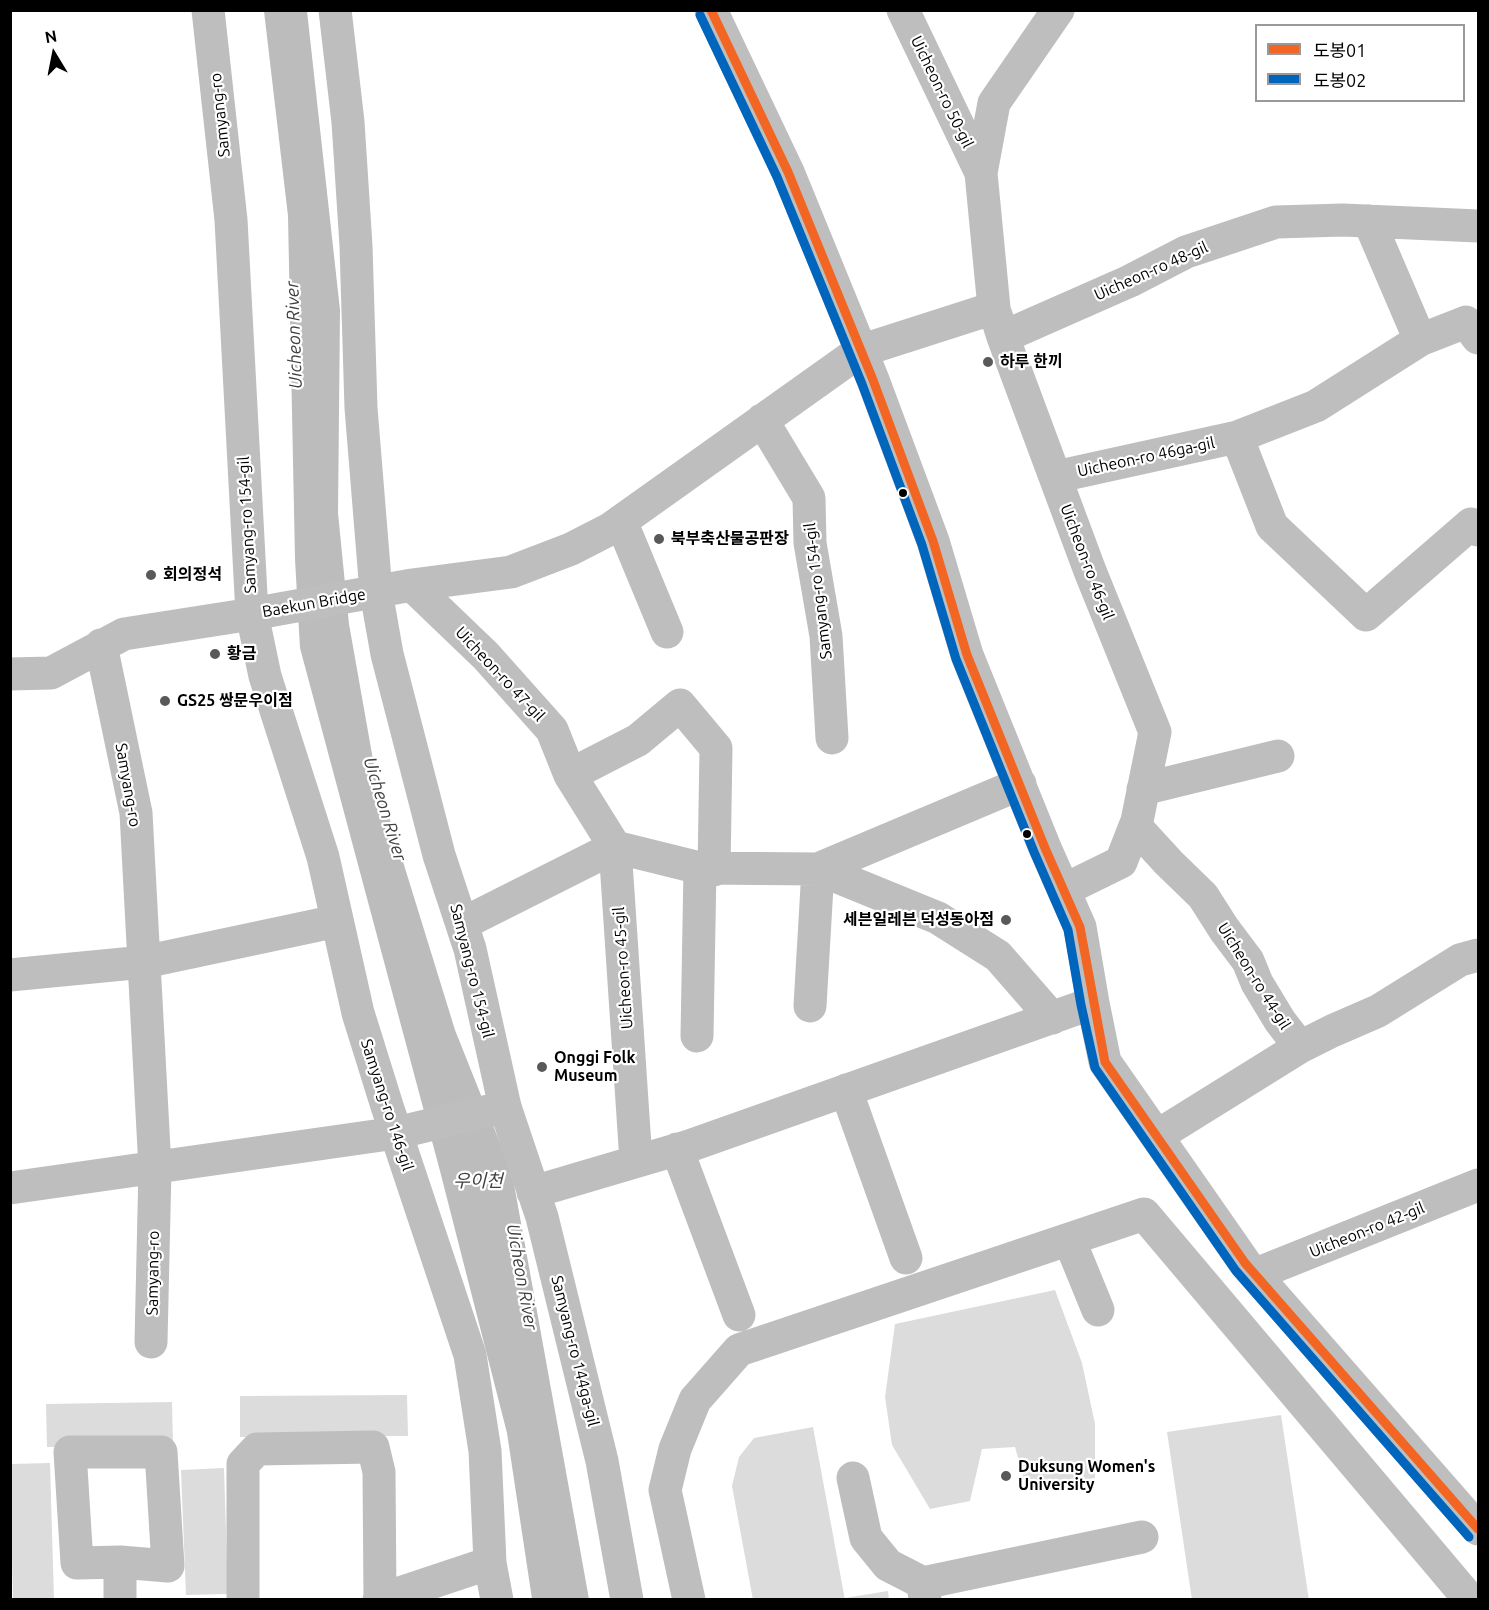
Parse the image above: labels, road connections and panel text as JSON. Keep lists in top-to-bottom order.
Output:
{
  "streets": {
    "street": [
      "Uicheon-ro 50-gil",
      "Samyang-ro",
      "Uicheon-ro 48-gil",
      "Uicheon-ro 46ga-gil",
      "Samyang-ro 154-gil",
      "Uicheon-ro 46-gil",
      "Baekun Bridge",
      "Uicheon-ro 47-gil",
      "Uicheon-ro 45-gil",
      "Uicheon-ro 44-gil",
      "Samyang-ro 146-gil",
      "Uicheon-ro 42-gil",
      "Samyang-ro 144ga-gil"
    ]
  },
  "crossings": [
    ["Samyang-ro", "Samyang-ro 154-gil"],
    ["Uicheon-ro 48-gil", "Uicheon-ro 46-gil"],
    ["Uicheon-ro 46ga-gil", "Uicheon-ro 46-gil"],
    ["Samyang-ro 154-gil", "Baekun Bridge"],
    ["Samyang-ro 154-gil", "Samyang-ro 146-gil"],
    ["Samyang-ro 154-gil", "Samyang-ro 144ga-gil"],
    ["Uicheon-ro 46-gil", "Uicheon-ro 44-gil"],
    ["Baekun Bridge", "Samyang-ro 146-gil"],
    ["Uicheon-ro 47-gil", "Uicheon-ro 45-gil"]
  ],
  "water": ["Uicheon River", "우이천"],
  "places": [
    "하루 한끼",
    "북부축산물공판장",
    "회의정석",
    "황금",
    "GS25 쌍문우이점",
    "세븐일레븐 덕성동아점",
    "Onggi Folk Museum",
    "Duksung Women's University"
  ],
  "lines": ["transit line 도봉01", "transit line 도봉02"],
  "legend": ["도봉01", "도봉02"],
  "north": "top"
}
